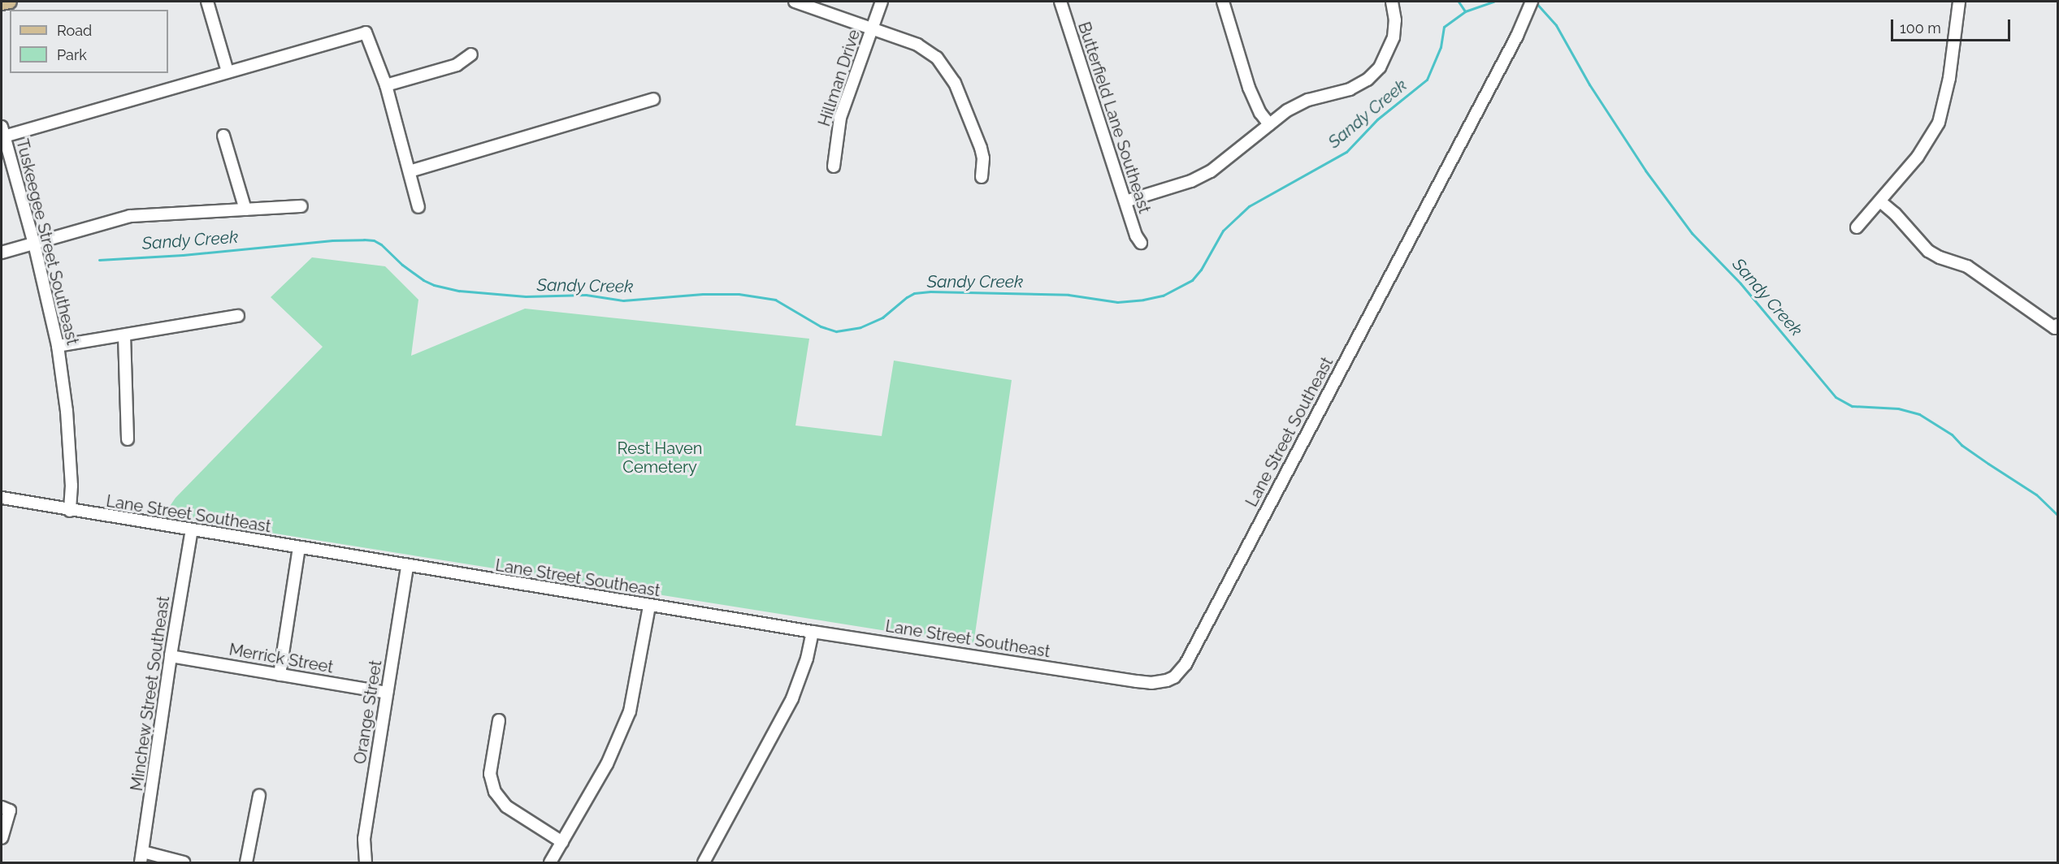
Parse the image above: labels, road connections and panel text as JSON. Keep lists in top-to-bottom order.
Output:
{
  "streets": {
    "street": [
      "Hillman Drive",
      "Butterfield Lane Southeast",
      "Tuskeegee Street Southeast",
      "Lane Street Southeast",
      "Merrick Street",
      "Minchew Street Southeast",
      "Orange Street"
    ]
  },
  "crossings": [
    ["Tuskeegee Street Southeast", "Lane Street Southeast"],
    ["Lane Street Southeast", "Minchew Street Southeast"],
    ["Lane Street Southeast", "Orange Street"],
    ["Merrick Street", "Minchew Street Southeast"],
    ["Merrick Street", "Orange Street"]
  ],
  "water": ["Sandy Creek"],
  "parks": ["Rest Haven Cemetery"],
  "legend": ["Road", "Park"],
  "scale_bar": "100 m"
}
